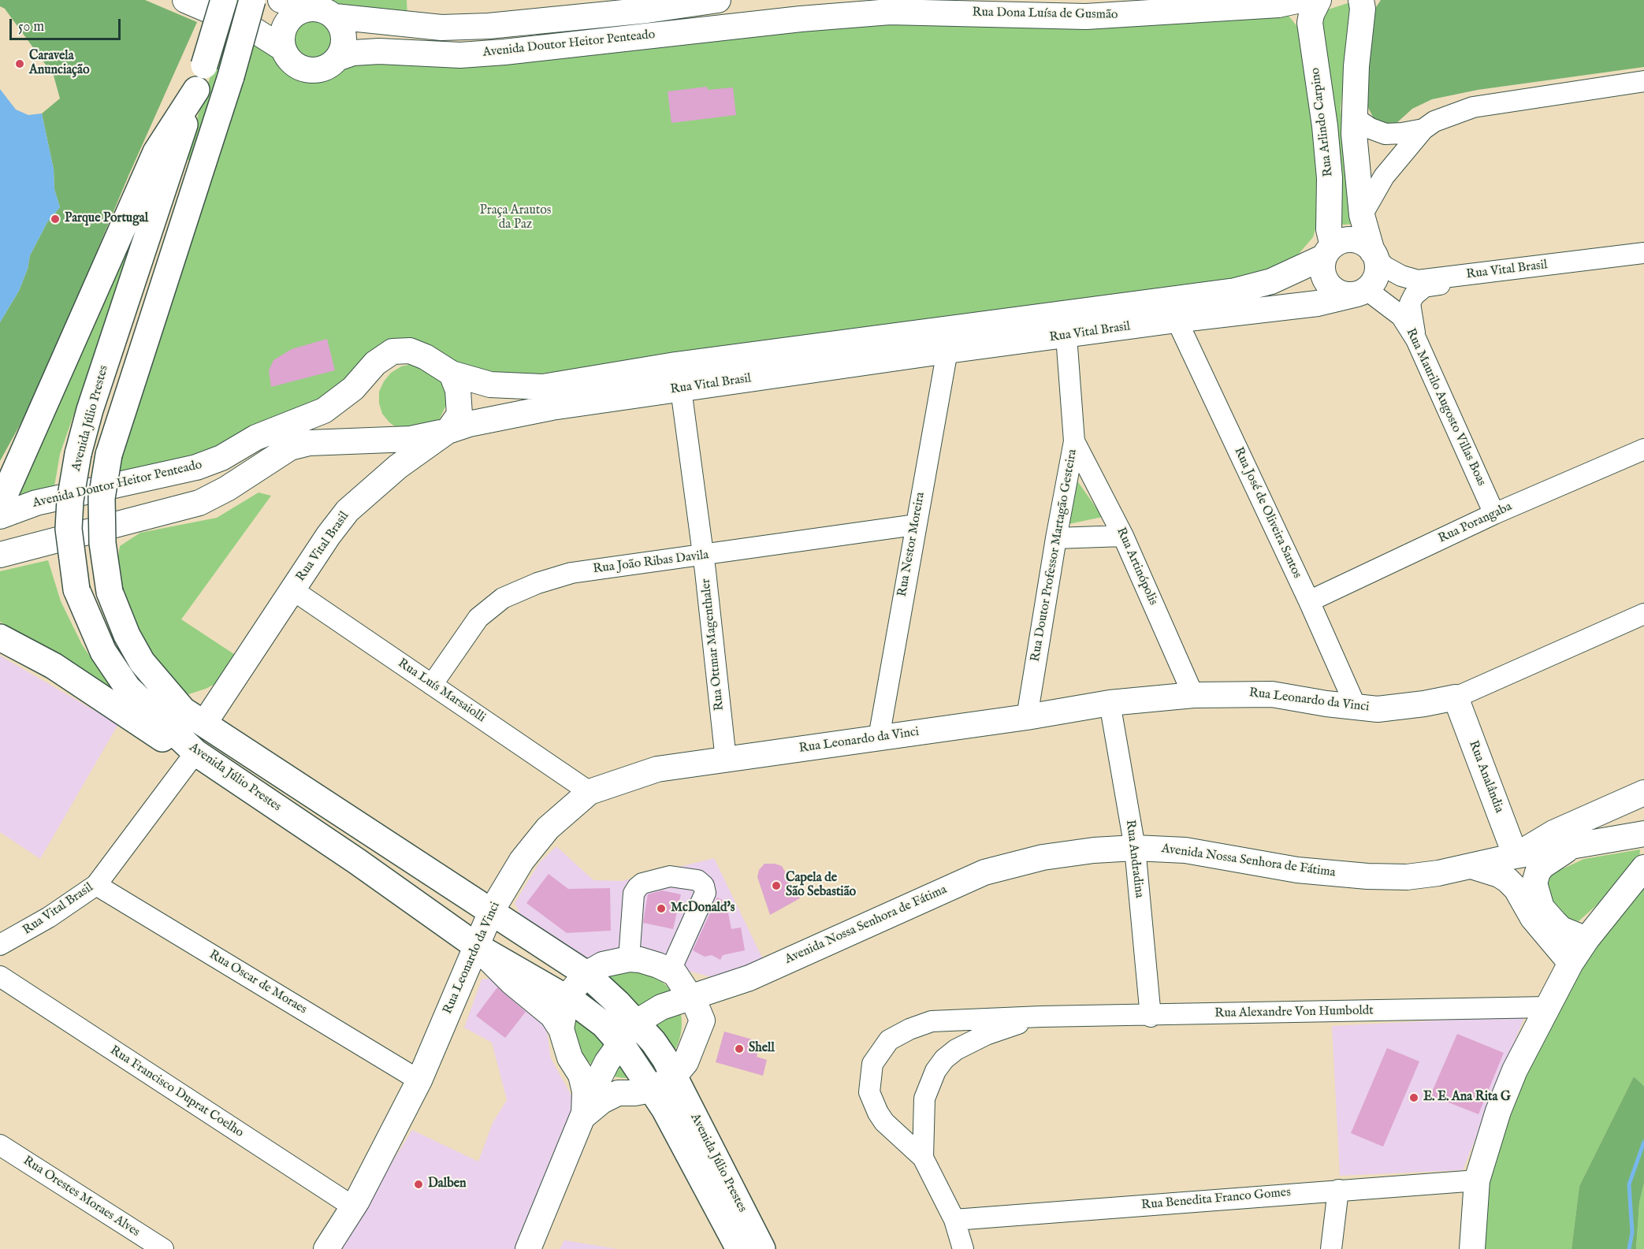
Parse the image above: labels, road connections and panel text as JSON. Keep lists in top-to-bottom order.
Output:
{
  "streets": {
    "highway": ["Avenida Júlio Prestes"],
    "main road": [
      "Rua Dona Luísa de Gusmão",
      "Avenida Doutor Heitor Penteado",
      "Rua Arlindo Carpino",
      "Rua Vital Brasil",
      "Rua Leonardo da Vinci",
      "Rua Analândia",
      "Avenida Nossa Senhora de Fátima"
    ],
    "street": [
      "Rua Maurilo Augosto Villas Boas",
      "Rua José de Oliveira Santos",
      "Rua Porangaba",
      "Rua Nestor Moreira",
      "Rua Doutor Professor Martagão Gesteira",
      "Rua João Ribas Davila",
      "Rua Artinópolis",
      "Rua Ottmar Magenthaler",
      "Rua Luís Marsaiolli",
      "Rua Andradina",
      "Rua Oscar de Moraes",
      "Rua Alexandre Von Humboldt",
      "Rua Francisco Duprat Coelho",
      "Rua Orestes Moraes Alves",
      "Rua Benedita Franco Gomes"
    ]
  },
  "crossings": [
    ["Rua Dona Luísa de Gusmão", "Avenida Doutor Heitor Penteado"],
    ["Avenida Doutor Heitor Penteado", "Rua Vital Brasil"],
    ["Rua Arlindo Carpino", "Rua Vital Brasil"],
    ["Rua Arlindo Carpino", "Rua Maurilo Augosto Villas Boas"],
    ["Rua Vital Brasil", "Rua Maurilo Augosto Villas Boas"],
    ["Rua Vital Brasil", "Avenida Júlio Prestes"],
    ["Rua Vital Brasil", "Rua José de Oliveira Santos"],
    ["Rua Vital Brasil", "Rua Nestor Moreira"],
    ["Rua Vital Brasil", "Rua Doutor Professor Martagão Gesteira"],
    ["Rua Vital Brasil", "Rua Ottmar Magenthaler"],
    ["Rua Vital Brasil", "Rua Luís Marsaiolli"],
    ["Rua Vital Brasil", "Rua Oscar de Moraes"],
    ["Rua Maurilo Augosto Villas Boas", "Rua Porangaba"],
    ["Avenida Júlio Prestes", "Rua Leonardo da Vinci"],
    ["Avenida Júlio Prestes", "Avenida Nossa Senhora de Fátima"],
    ["Rua José de Oliveira Santos", "Rua Porangaba"],
    ["Rua José de Oliveira Santos", "Rua Leonardo da Vinci"],
    ["Rua Nestor Moreira", "Rua João Ribas Davila"],
    ["Rua Nestor Moreira", "Rua Leonardo da Vinci"],
    ["Rua Doutor Professor Martagão Gesteira", "Rua Artinópolis"],
    ["Rua Doutor Professor Martagão Gesteira", "Rua Leonardo da Vinci"],
    ["Rua João Ribas Davila", "Rua Ottmar Magenthaler"],
    ["Rua João Ribas Davila", "Rua Luís Marsaiolli"],
    ["Rua Artinópolis", "Rua Leonardo da Vinci"],
    ["Rua Ottmar Magenthaler", "Rua Leonardo da Vinci"],
    ["Rua Luís Marsaiolli", "Rua Leonardo da Vinci"],
    ["Rua Leonardo da Vinci", "Rua Analândia"],
    ["Rua Leonardo da Vinci", "Rua Andradina"],
    ["Rua Leonardo da Vinci", "Rua Oscar de Moraes"],
    ["Rua Leonardo da Vinci", "Rua Francisco Duprat Coelho"],
    ["Rua Analândia", "Avenida Nossa Senhora de Fátima"],
    ["Rua Andradina", "Avenida Nossa Senhora de Fátima"],
    ["Rua Andradina", "Rua Alexandre Von Humboldt"],
    ["Rua Alexandre Von Humboldt", "Rua Benedita Franco Gomes"]
  ],
  "parks": ["Praça Arautos da Paz"],
  "places": [
    "Caravela Anunciação",
    "Parque Portugal",
    "Capela de São Sebastião",
    "McDonald's",
    "Shell",
    "E. E. Ana Rita G",
    "Dalben"
  ],
  "scale_bar": "50 m"
}
